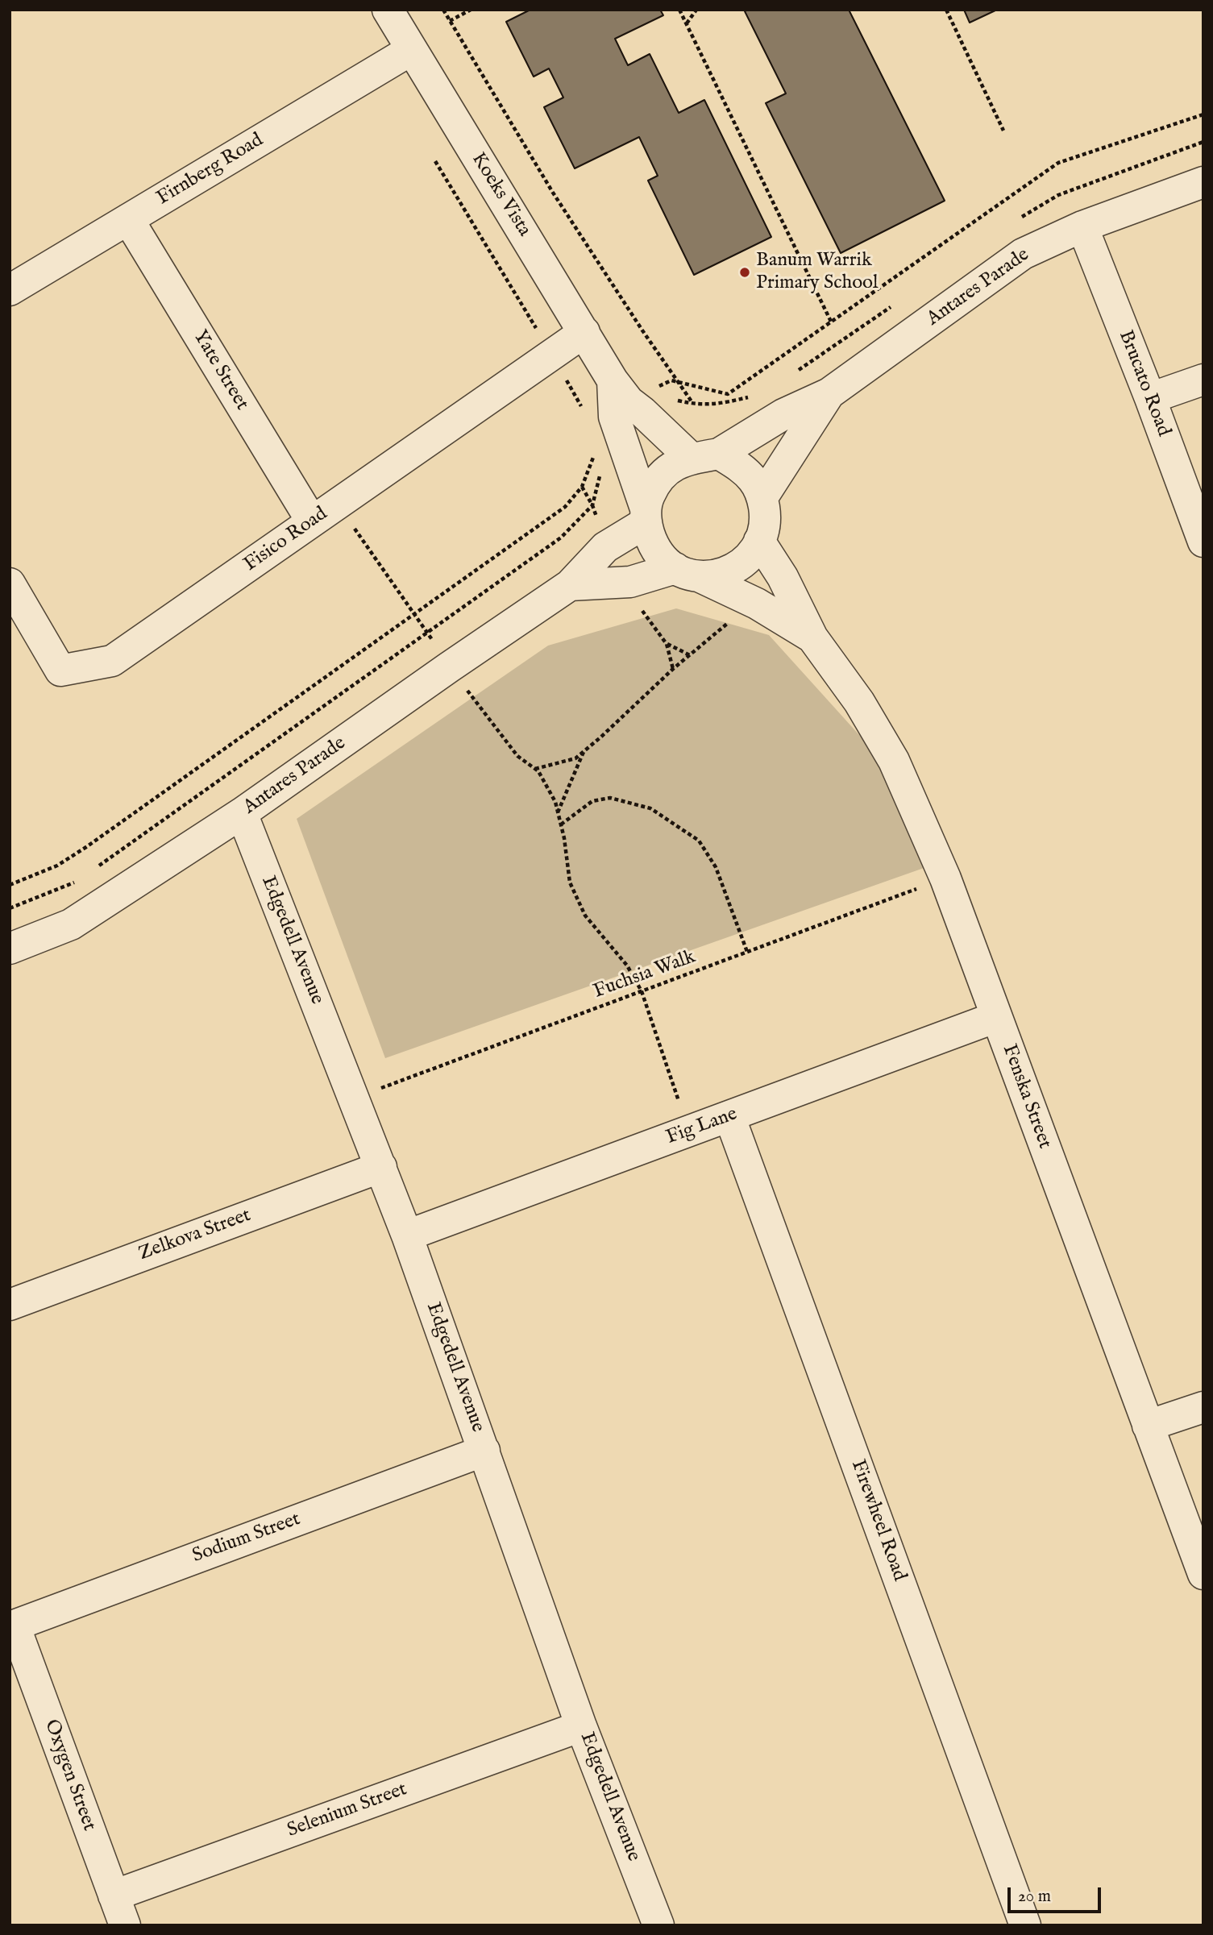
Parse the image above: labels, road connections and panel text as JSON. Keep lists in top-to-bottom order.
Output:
{
  "streets": {
    "street": [
      "Firnberg Road",
      "Koeks Vista",
      "Antares Parade",
      "Yate Street",
      "Brucato Road",
      "Fisico Road",
      "Edgedell Avenue",
      "Fenska Street",
      "Fig Lane",
      "Zelkova Street",
      "Firewheel Road",
      "Sodium Street",
      "Oxygen Street",
      "Selenium Street"
    ],
    "path": ["Fuchsia Walk"]
  },
  "crossings": [
    ["Firnberg Road", "Koeks Vista"],
    ["Firnberg Road", "Yate Street"],
    ["Koeks Vista", "Antares Parade"],
    ["Koeks Vista", "Fisico Road"],
    ["Antares Parade", "Brucato Road"],
    ["Antares Parade", "Edgedell Avenue"],
    ["Yate Street", "Fisico Road"],
    ["Edgedell Avenue", "Fuchsia Walk"],
    ["Edgedell Avenue", "Fig Lane"],
    ["Edgedell Avenue", "Zelkova Street"],
    ["Edgedell Avenue", "Sodium Street"],
    ["Edgedell Avenue", "Selenium Street"],
    ["Fuchsia Walk", "Fenska Street"],
    ["Fenska Street", "Fig Lane"],
    ["Fig Lane", "Firewheel Road"],
    ["Sodium Street", "Oxygen Street"],
    ["Oxygen Street", "Selenium Street"]
  ],
  "places": ["Banum Warrik Primary School"],
  "scale_bar": "20 m"
}
